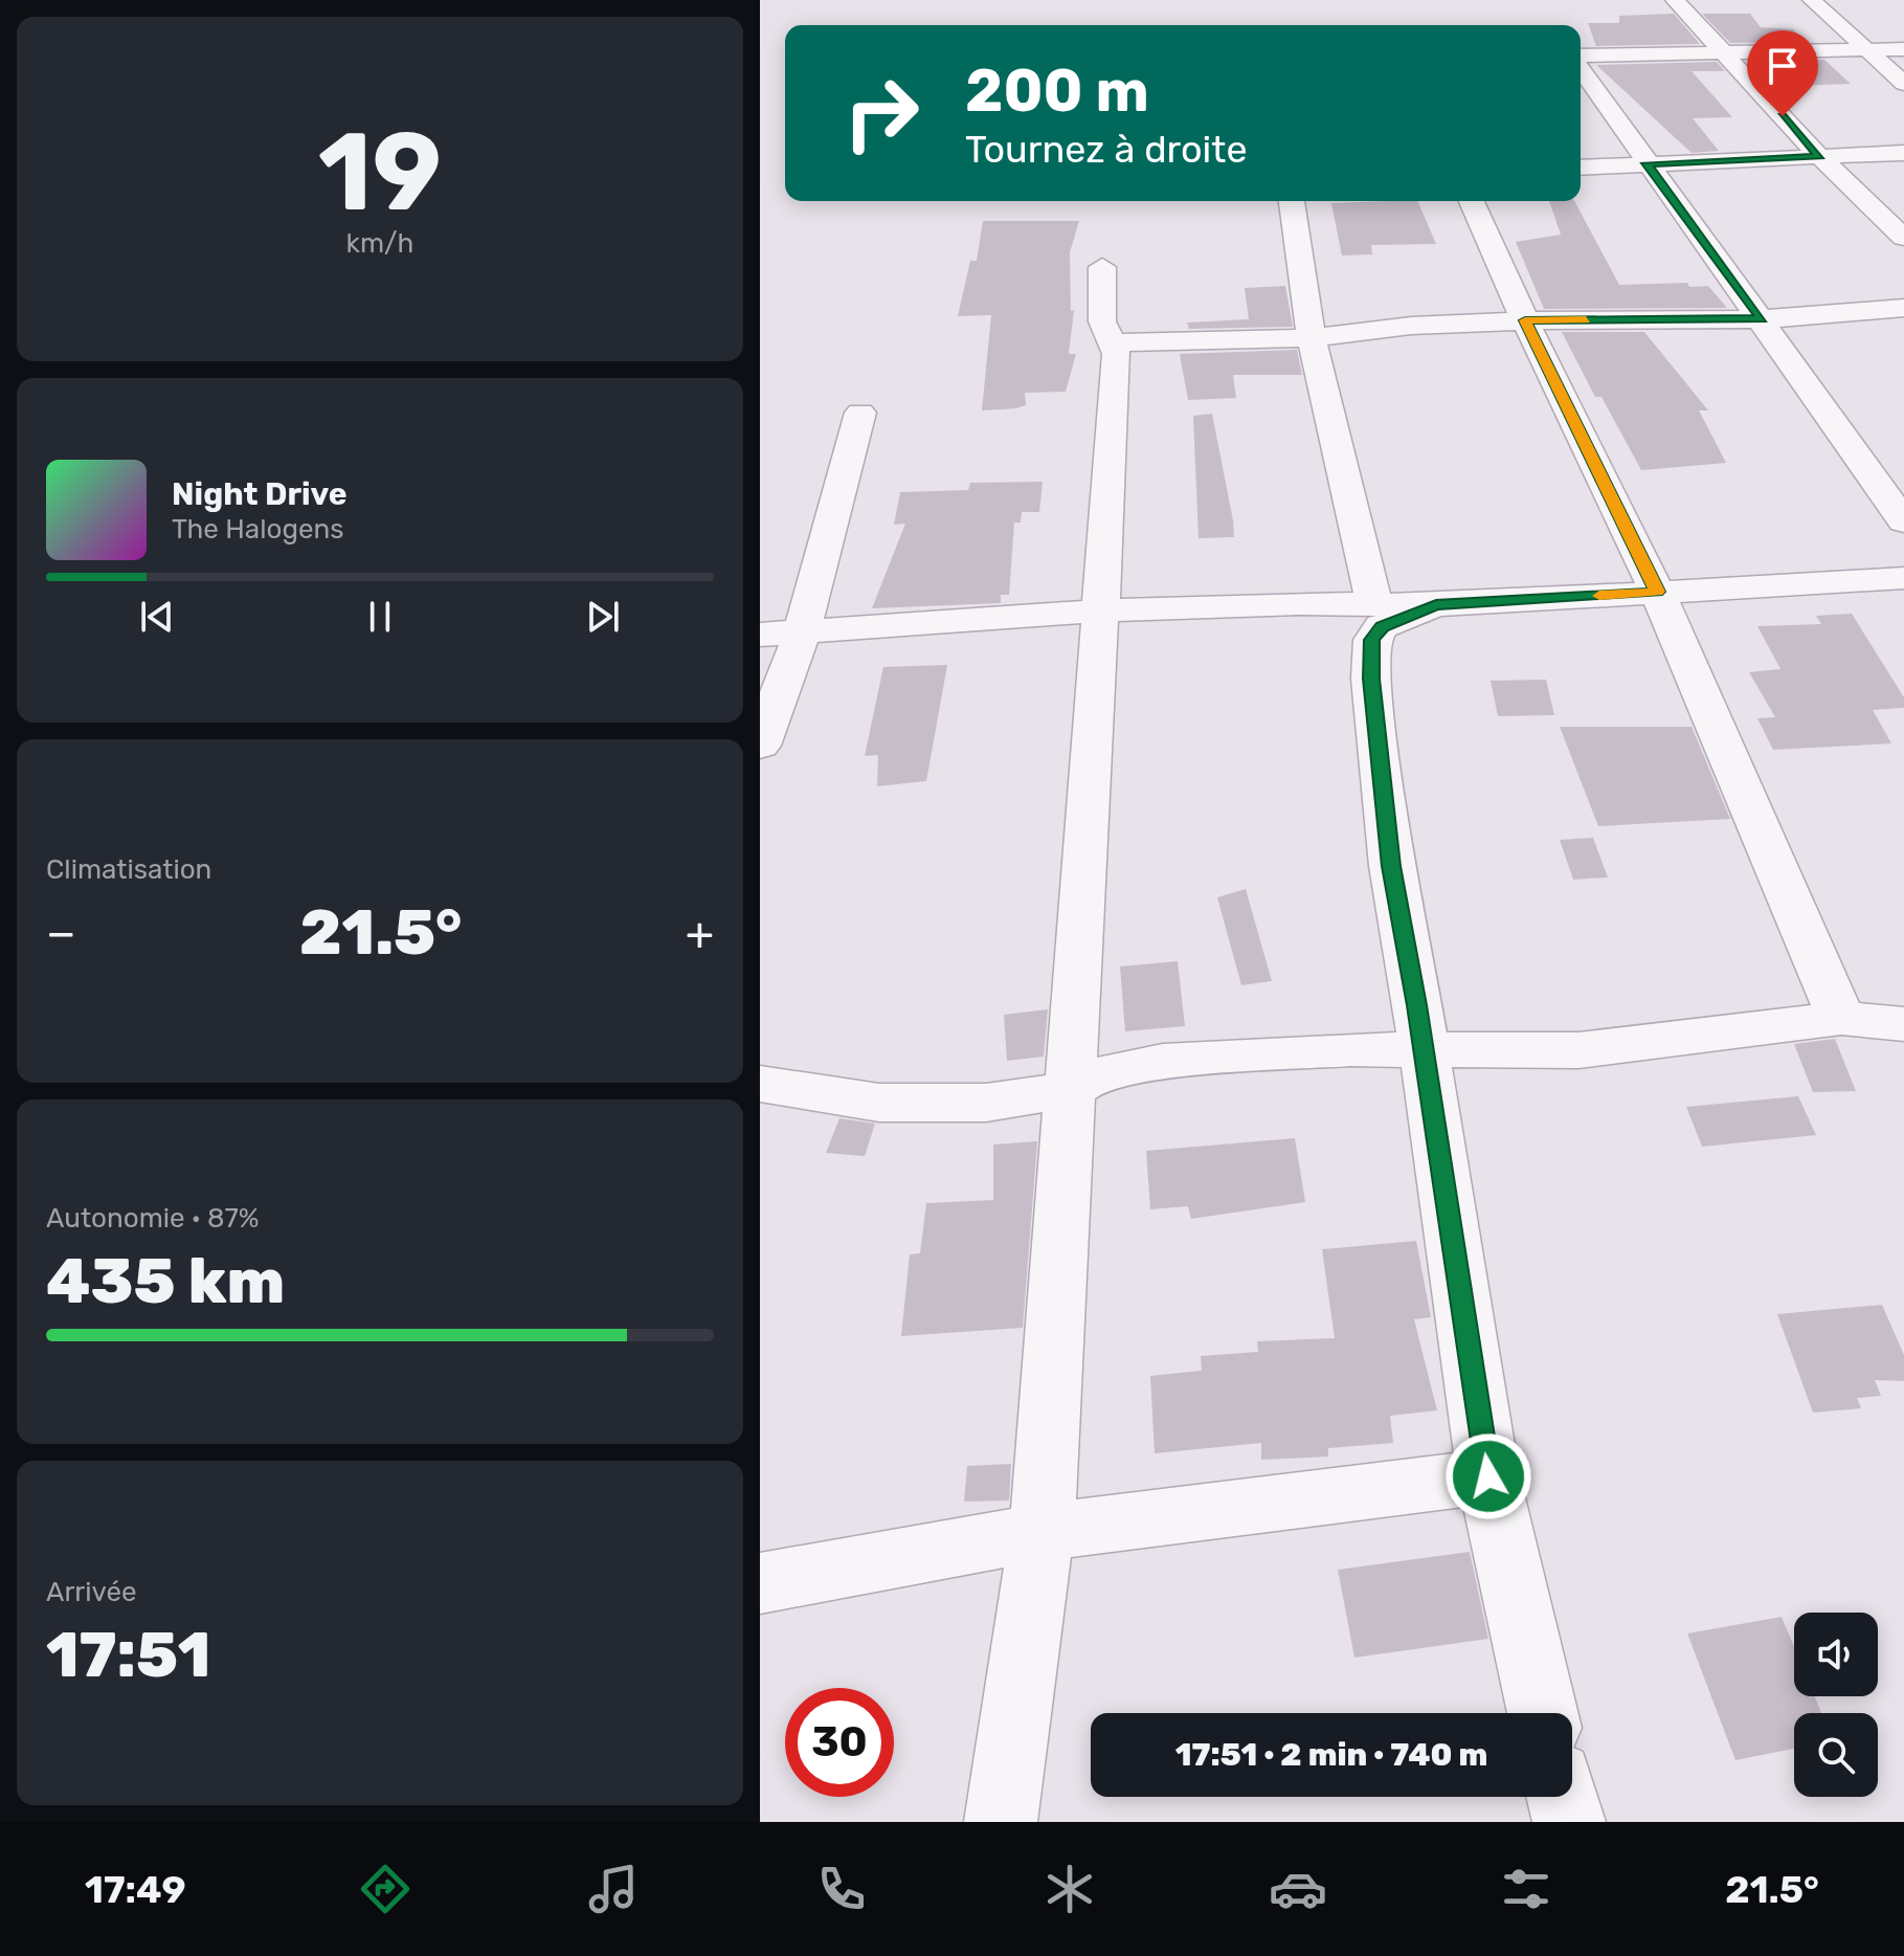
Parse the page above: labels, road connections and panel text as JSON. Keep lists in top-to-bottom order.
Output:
{
  "page": {
    "tile": [
      ["19", "km/h"],
      "Climatisation",
      ["Autonomie · 87%", "435 km"],
      ["Arrivée", "17:51"]
    ],
    "turn": ["200 m", "Tournez à droite"],
    "song": ["Night Drive", "The Halogens"],
    "heat": ["−", "21.5°", "+"],
    "limit": "30",
    "trip": "17:51 · 2 min · 740 m",
    "tabs": ["17:49", "21.5°"]
  }
}
